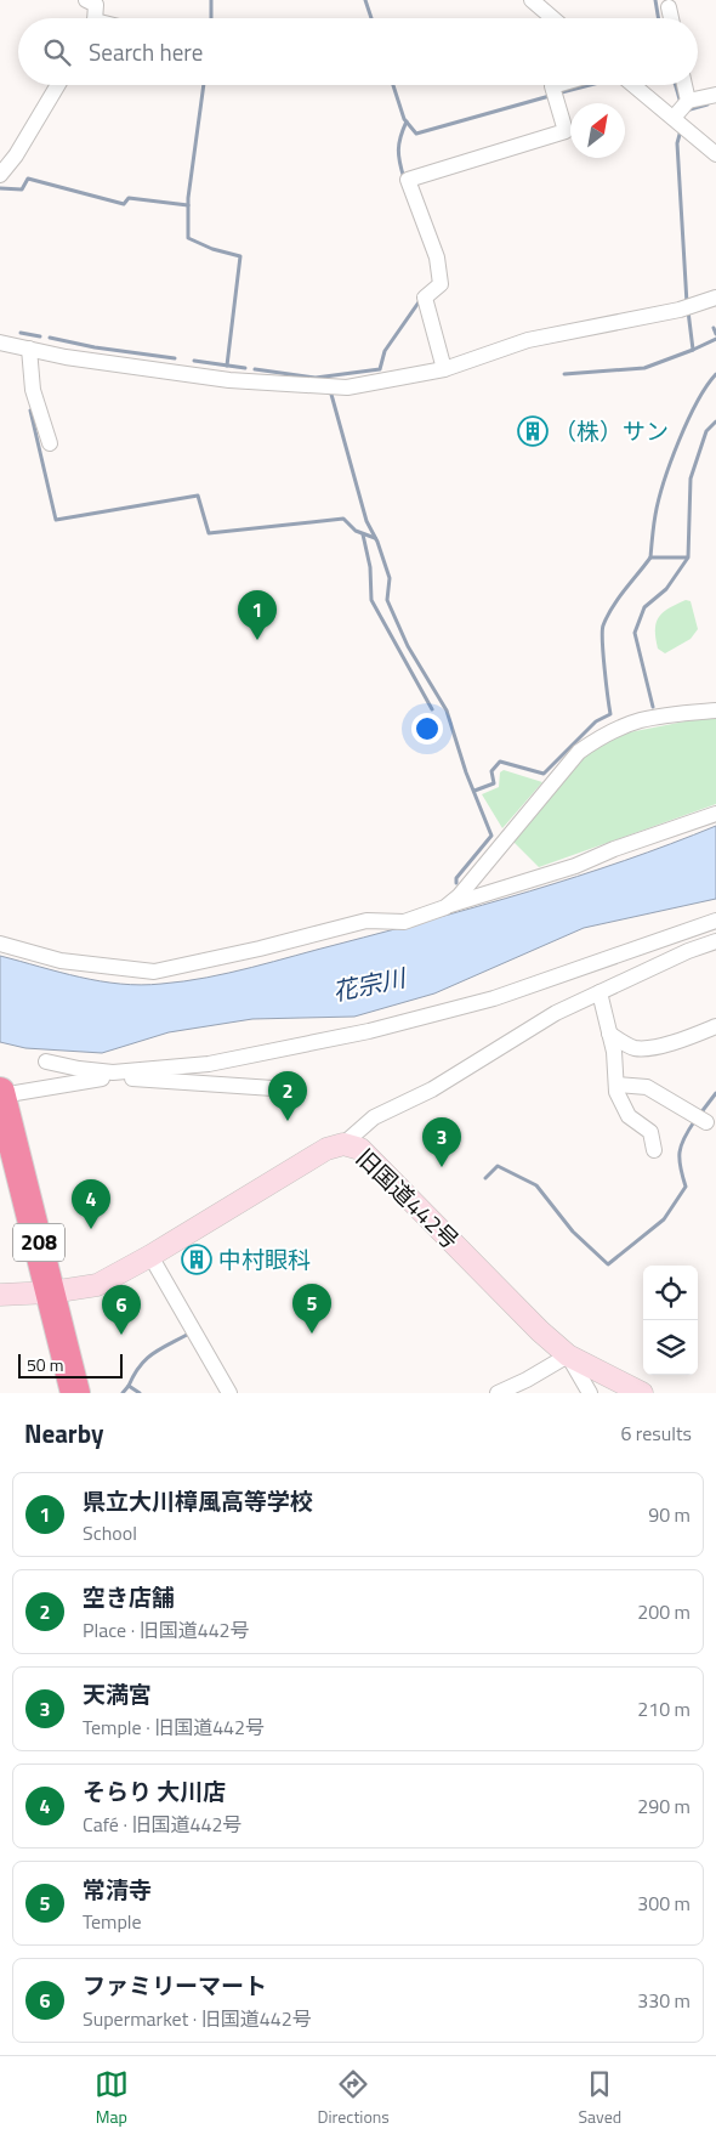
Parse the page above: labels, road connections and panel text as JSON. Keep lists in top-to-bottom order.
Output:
{
  "streets": {
    "highway": ["208"],
    "street": ["旧国道442号"]
  },
  "crossings": [
    ["旧国道442号", "208"]
  ],
  "water": ["花宗川"],
  "places": {
    "building": ["（株）サン", "中村眼科"]
  },
  "scale_bar": "50 m",
  "north": "top right",
  "page": {
    "search": "Search here",
    "pins": [
      "1",
      "2",
      "3",
      "4",
      "5",
      "6"
    ],
    "scale": "50 m",
    "heading": ["Nearby", "6 results"],
    "list": [
      {
        "mark": "1",
        "name": "県立大川樟風高等学校",
        "note": "School",
        "value": "90 m"
      },
      {
        "mark": "2",
        "name": "空き店舗",
        "note": "Place · 旧国道442号",
        "value": "200 m"
      },
      {
        "mark": "3",
        "name": "天満宮",
        "note": "Temple · 旧国道442号",
        "value": "210 m"
      },
      {
        "mark": "4",
        "name": "そらり 大川店",
        "note": "Café · 旧国道442号",
        "value": "290 m"
      },
      {
        "mark": "5",
        "name": "常清寺",
        "note": "Temple",
        "value": "300 m"
      },
      {
        "mark": "6",
        "name": "ファミリーマート",
        "note": "Supermarket · 旧国道442号",
        "value": "330 m"
      }
    ],
    "nav": ["Map", "Directions", "Saved"]
  }
}
